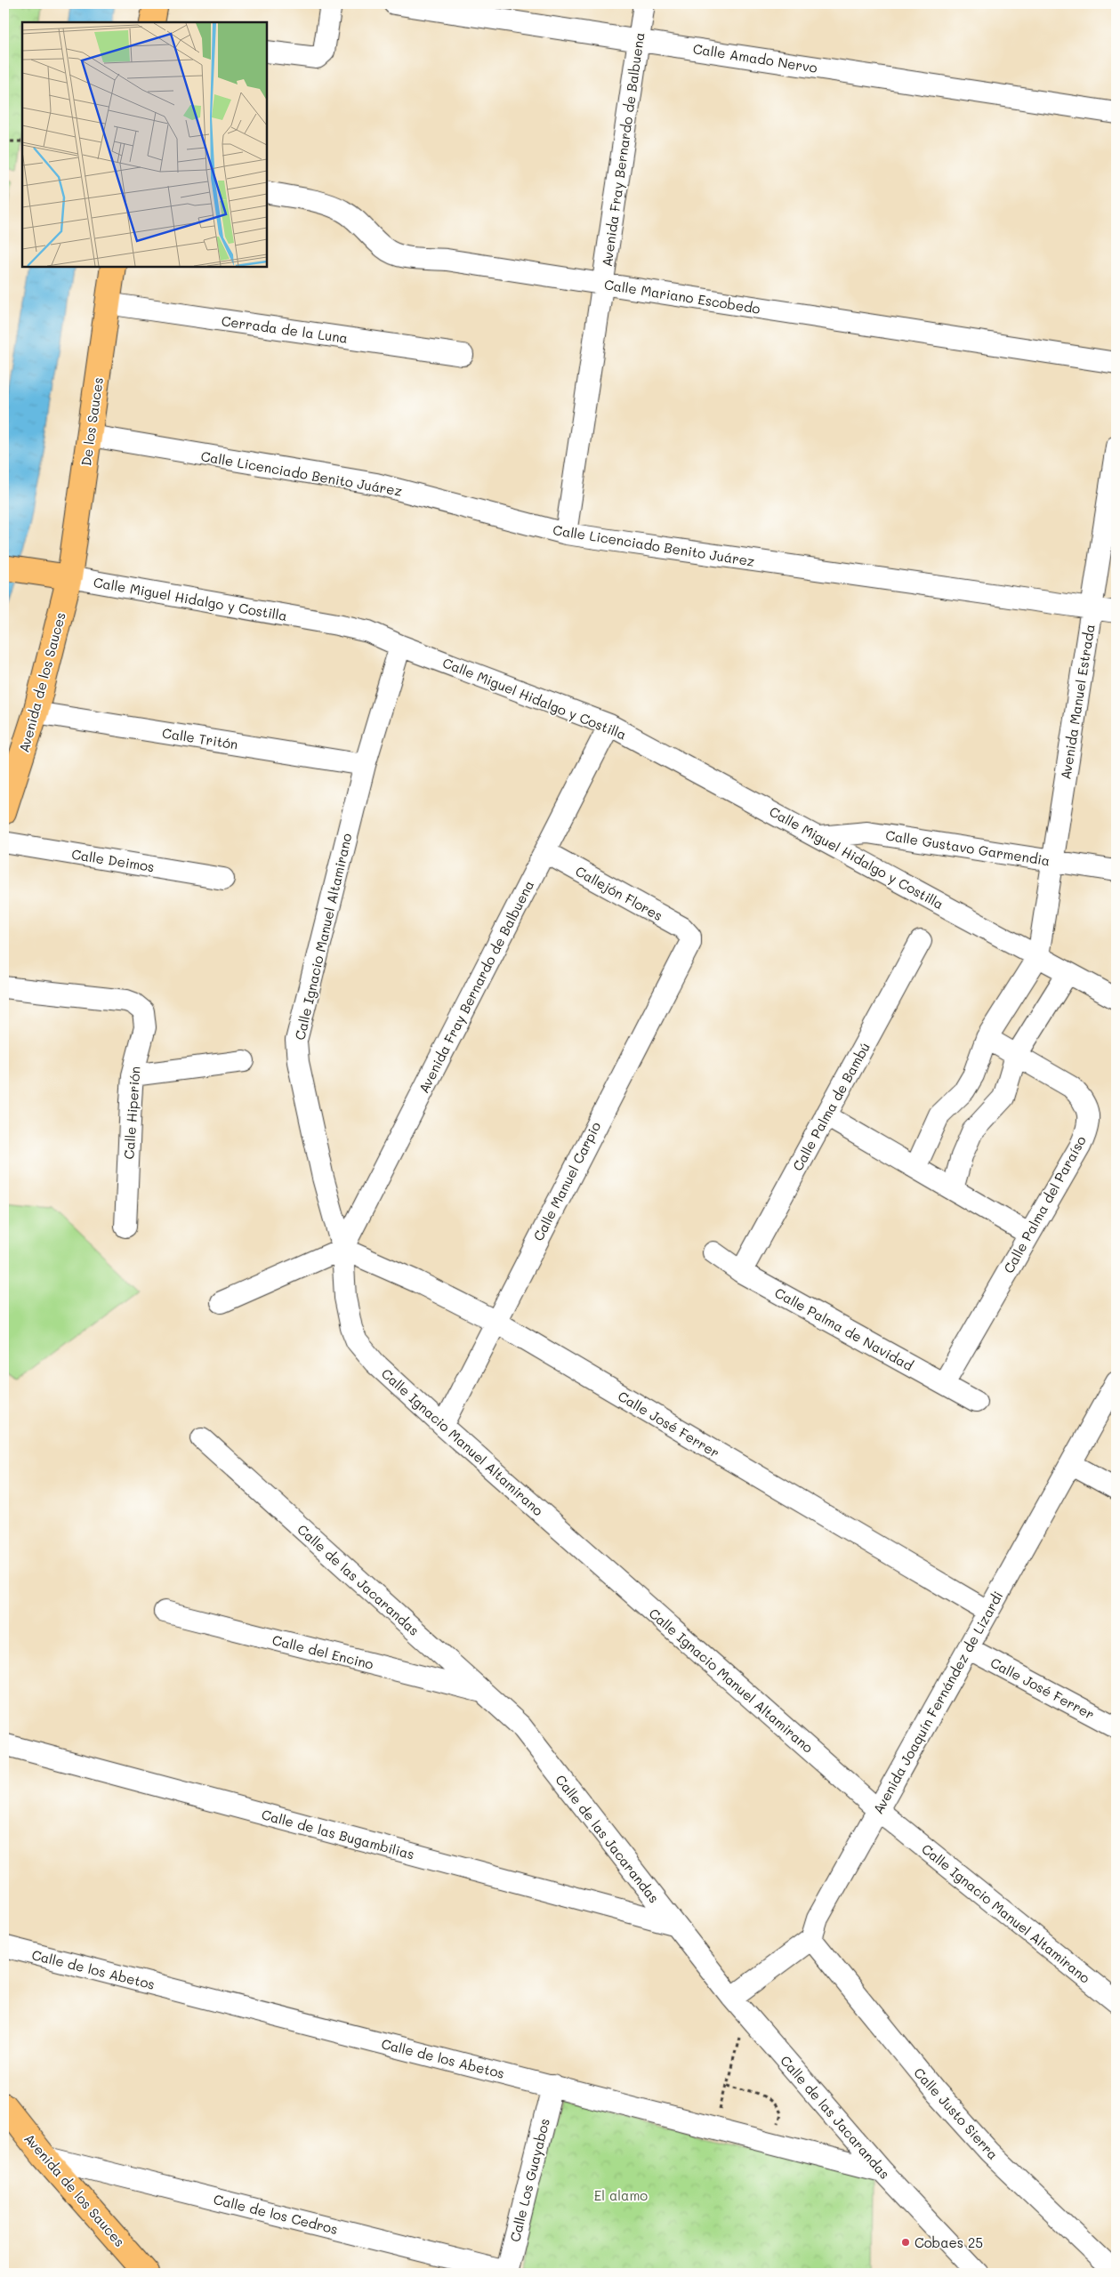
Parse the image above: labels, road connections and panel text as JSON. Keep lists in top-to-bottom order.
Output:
{
  "streets": {
    "main road": ["De los Sauces", "Calle Miguel Hidalgo y Costilla", "Avenida de los Sauces"],
    "street": [
      "Calle Amado Nervo",
      "Avenida Fray Bernardo de Balbuena",
      "Calle Mariano Escobedo",
      "Cerrada de la Luna",
      "Calle Licenciado Benito Juárez",
      "Avenida Manuel Estrada",
      "Calle Tritón",
      "Calle Gustavo Garmendia",
      "Calle Deimos",
      "Callejón Flores",
      "Calle Ignacio Manuel Altamirano",
      "Calle Palma de Bambú",
      "Calle Hiperión",
      "Calle Manuel Carpio",
      "Calle Palma del Paraíso",
      "Calle Palma de Navidad",
      "Calle José Ferrer",
      "Calle de las Jacarandas",
      "Calle del Encino",
      "Avenida Joaquín Fernández de Lizardi",
      "Calle de las Bugambilias",
      "Calle de los Abetos",
      "Calle Justo Sierra",
      "Calle Los Guayabos",
      "Calle de los Cedros"
    ]
  },
  "crossings": [
    ["Calle Amado Nervo", "Avenida Fray Bernardo de Balbuena"],
    ["Avenida Fray Bernardo de Balbuena", "Calle Mariano Escobedo"],
    ["Avenida Fray Bernardo de Balbuena", "Calle Licenciado Benito Juárez"],
    ["Avenida Fray Bernardo de Balbuena", "Calle Miguel Hidalgo y Costilla"],
    ["Avenida Fray Bernardo de Balbuena", "Callejón Flores"],
    ["Avenida Fray Bernardo de Balbuena", "Calle Ignacio Manuel Altamirano"],
    ["Avenida Fray Bernardo de Balbuena", "Calle José Ferrer"],
    ["Cerrada de la Luna", "De los Sauces"],
    ["De los Sauces", "Calle Licenciado Benito Juárez"],
    ["De los Sauces", "Calle Miguel Hidalgo y Costilla"],
    ["De los Sauces", "Avenida de los Sauces"],
    ["Calle Licenciado Benito Juárez", "Avenida Manuel Estrada"],
    ["Calle Miguel Hidalgo y Costilla", "Avenida de los Sauces"],
    ["Calle Miguel Hidalgo y Costilla", "Avenida Manuel Estrada"],
    ["Calle Miguel Hidalgo y Costilla", "Calle Gustavo Garmendia"],
    ["Calle Miguel Hidalgo y Costilla", "Calle Ignacio Manuel Altamirano"],
    ["Avenida de los Sauces", "Calle Tritón"],
    ["Avenida de los Sauces", "Calle de los Cedros"],
    ["Avenida Manuel Estrada", "Calle Gustavo Garmendia"],
    ["Calle Tritón", "Calle Ignacio Manuel Altamirano"],
    ["Callejón Flores", "Calle Manuel Carpio"],
    ["Calle Ignacio Manuel Altamirano", "Calle Manuel Carpio"],
    ["Calle Ignacio Manuel Altamirano", "Calle José Ferrer"],
    ["Calle Ignacio Manuel Altamirano", "Avenida Joaquín Fernández de Lizardi"],
    ["Calle Palma de Bambú", "Calle Palma de Navidad"],
    ["Calle Manuel Carpio", "Calle José Ferrer"],
    ["Calle Palma del Paraíso", "Calle Palma de Navidad"],
    ["Calle José Ferrer", "Avenida Joaquín Fernández de Lizardi"],
    ["Calle de las Jacarandas", "Calle del Encino"],
    ["Calle de las Jacarandas", "Calle de las Bugambilias"],
    ["Calle de las Jacarandas", "Calle de los Abetos"],
    ["Avenida Joaquín Fernández de Lizardi", "Calle Justo Sierra"],
    ["Calle de los Abetos", "Calle Los Guayabos"],
    ["Calle Los Guayabos", "Calle de los Cedros"]
  ],
  "parks": ["El alamo"],
  "places": ["Cobaes 25"]
}
